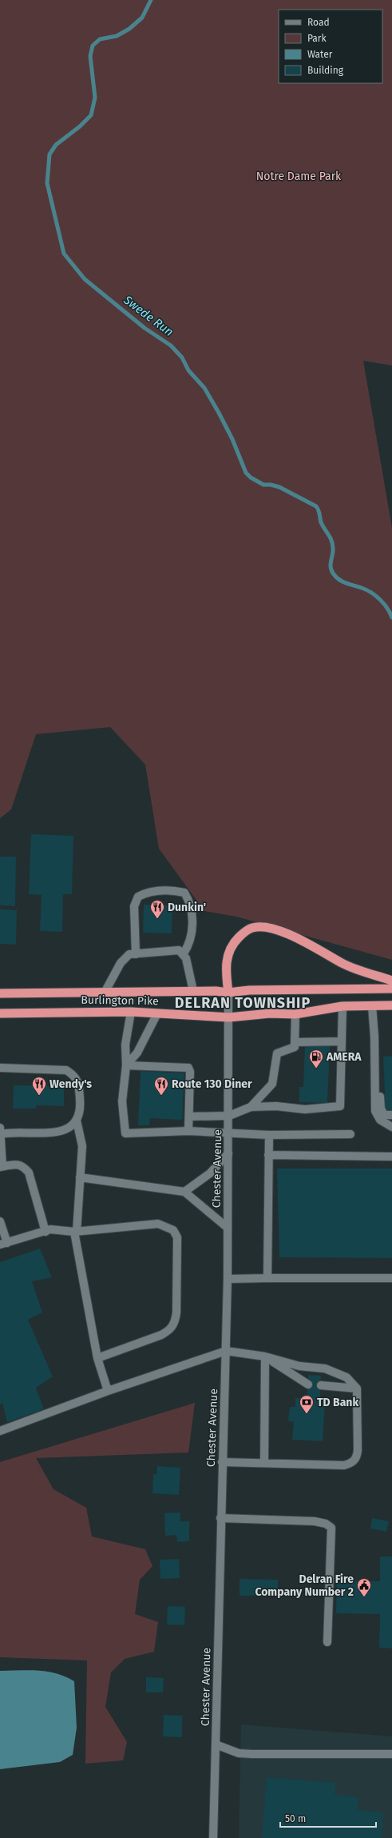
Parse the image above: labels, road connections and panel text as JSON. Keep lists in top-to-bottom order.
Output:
{
  "streets": {
    "highway": ["Burlington Pike"],
    "street": ["Chester Avenue"]
  },
  "crossings": [
    ["Burlington Pike", "Chester Avenue"]
  ],
  "districts": ["DELRAN TOWNSHIP"],
  "water": ["Swede Run"],
  "parks": ["Notre Dame Park"],
  "places": {
    "restaurant": ["Dunkin'", "Wendy's", "Route 130 Diner"],
    "fuel station": ["AMERA"],
    "bank": ["TD Bank"],
    "public building": ["Delran Fire Company Number 2"]
  },
  "legend": [
    "Road",
    "Park",
    "Water",
    "Building"
  ],
  "scale_bar": "50 m"
}
